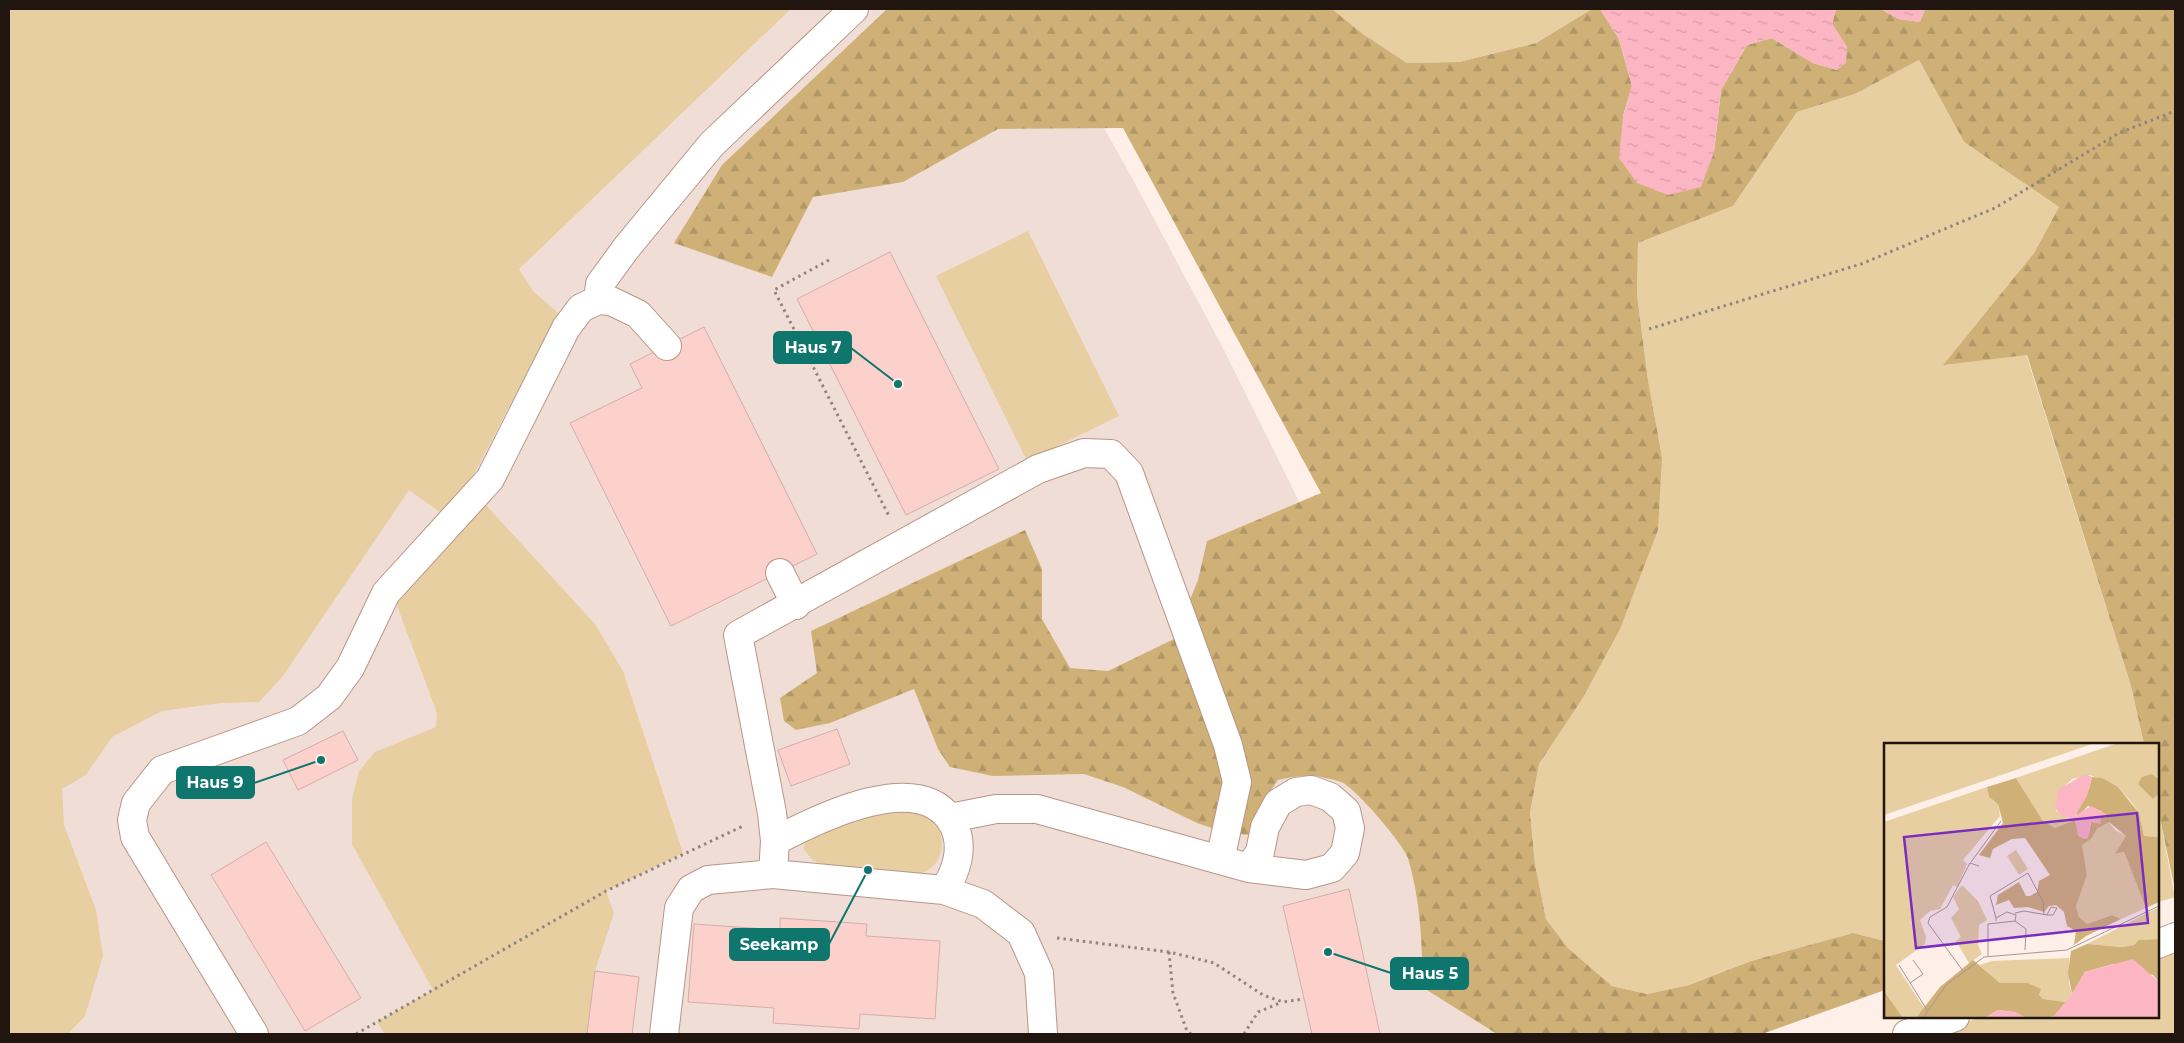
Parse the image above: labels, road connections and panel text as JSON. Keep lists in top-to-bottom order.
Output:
{
  "places": [
    "Haus 7",
    "Haus 9",
    "Seekamp",
    "Haus 5"
  ]
}
